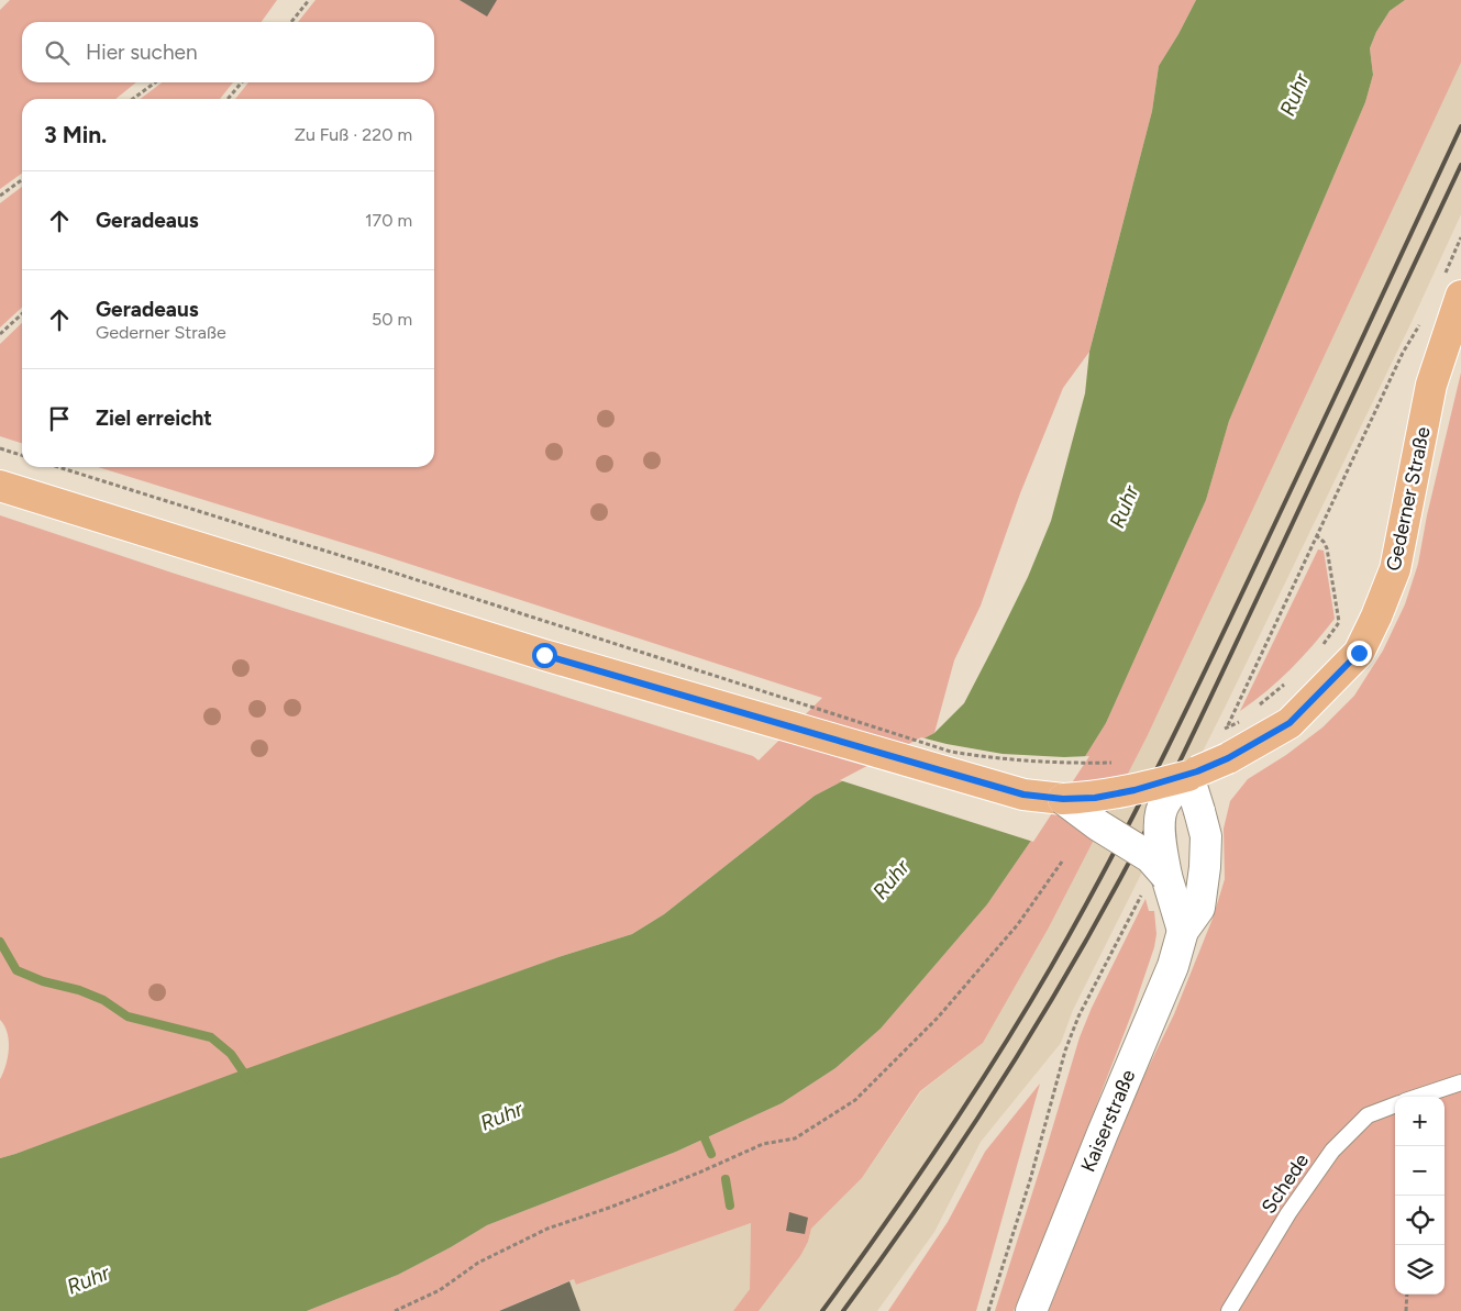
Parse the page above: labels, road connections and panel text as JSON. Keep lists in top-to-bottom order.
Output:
{
  "streets": {
    "main road": ["Gederner Straße"],
    "street": ["Kaiserstraße"],
    "lane": ["Schede"]
  },
  "crossings": [
    ["Gederner Straße", "Kaiserstraße"]
  ],
  "water": ["Ruhr"],
  "page": {
    "search": "Hier suchen",
    "heading": ["3 Min.", "Zu Fuß · 220 m"],
    "list": [
      ["Geradeaus", "170 m"],
      ["Geradeaus", "Gederner Straße", "50 m"],
      "Ziel erreicht"
    ],
    "map_buttons": ["+", "−"]
  }
}
